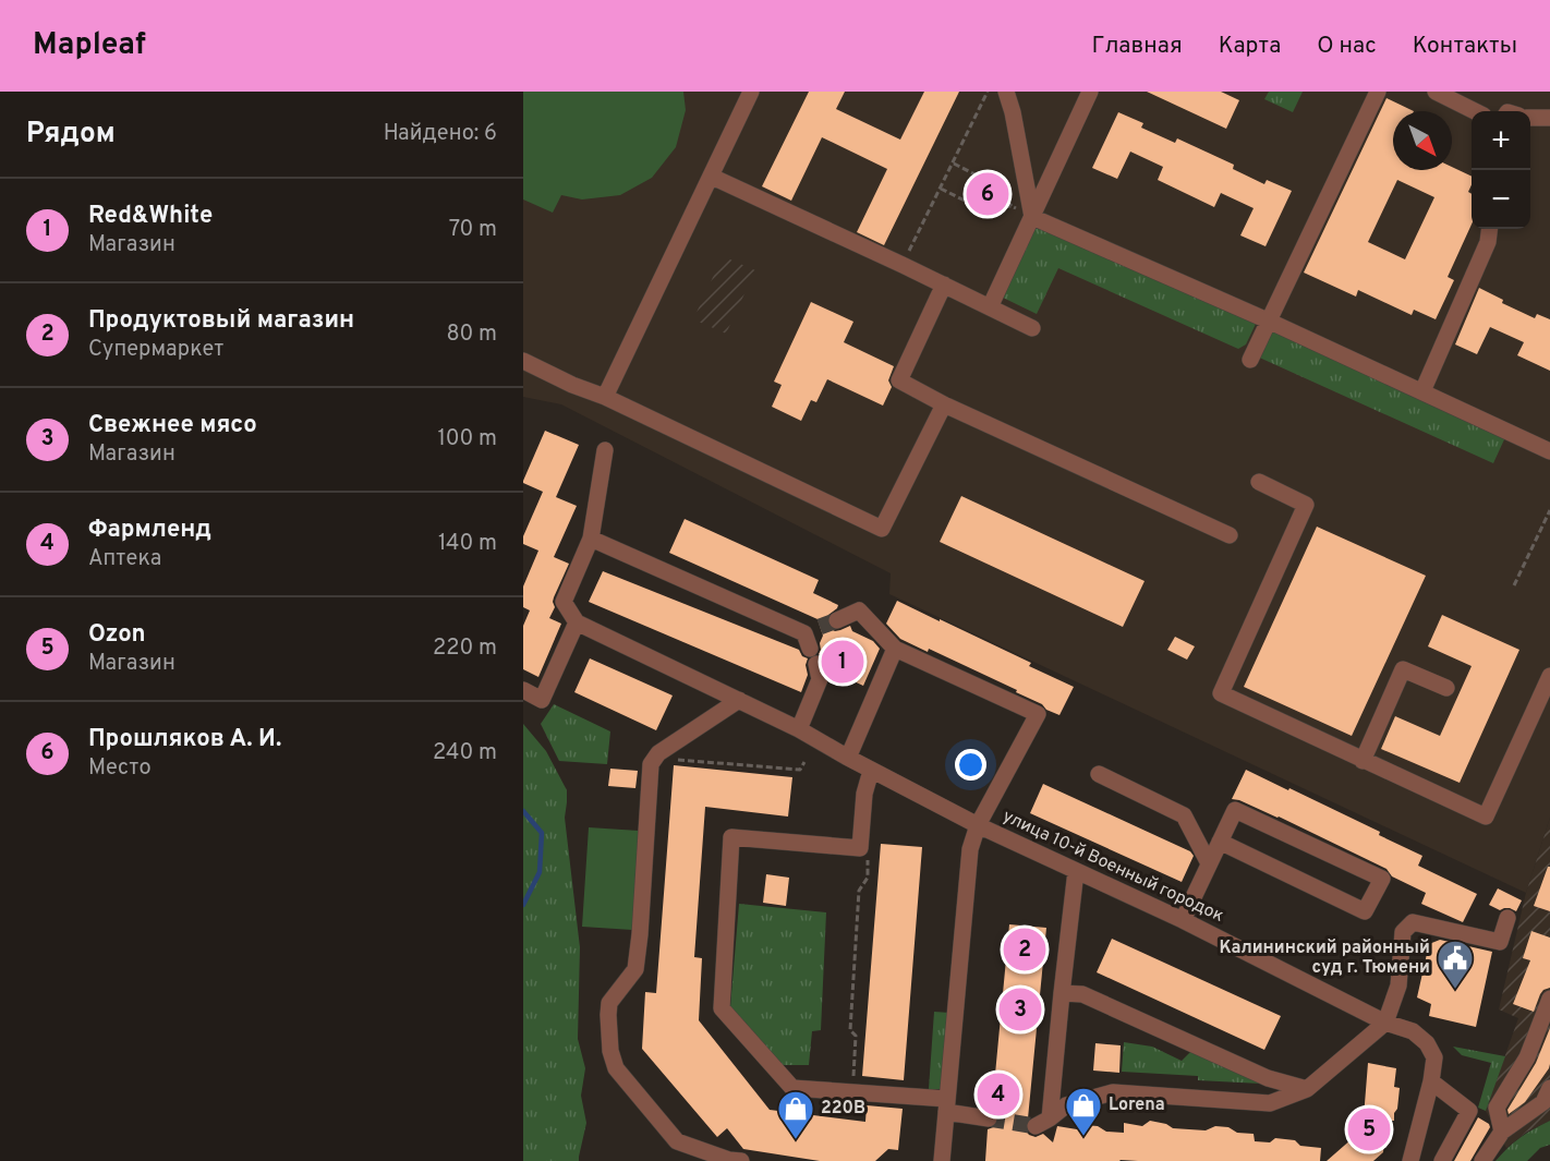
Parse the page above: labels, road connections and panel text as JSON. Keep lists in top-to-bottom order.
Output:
{
  "streets": {
    "street": ["улица 10-й Военный городок"]
  },
  "places": {
    "public building": ["Калининский районный суд г. Тюмени"],
    "shop": ["Lorena", "220В"]
  },
  "north": "bottom right",
  "page": {
    "header": "Mapleaf",
    "nav": [
      "Главная",
      "Карта",
      "О нас",
      "Контакты"
    ],
    "heading": ["Рядом", "Найдено: 6"],
    "map_buttons": ["+", "−"],
    "pins": [
      "6",
      "1",
      "2",
      "3",
      "4",
      "5"
    ],
    "list": [
      {
        "mark": "1",
        "name": "Red&White",
        "note": "Магазин",
        "value": "70 m"
      },
      {
        "mark": "2",
        "name": "Продуктовый магазин",
        "note": "Супермаркет",
        "value": "80 m"
      },
      {
        "mark": "3",
        "name": "Свежнее мясо",
        "note": "Магазин",
        "value": "100 m"
      },
      {
        "mark": "4",
        "name": "Фармленд",
        "note": "Аптека",
        "value": "140 m"
      },
      {
        "mark": "5",
        "name": "Ozon",
        "note": "Магазин",
        "value": "220 m"
      },
      {
        "mark": "6",
        "name": "Прошляков А. И.",
        "note": "Место",
        "value": "240 m"
      }
    ]
  }
}
